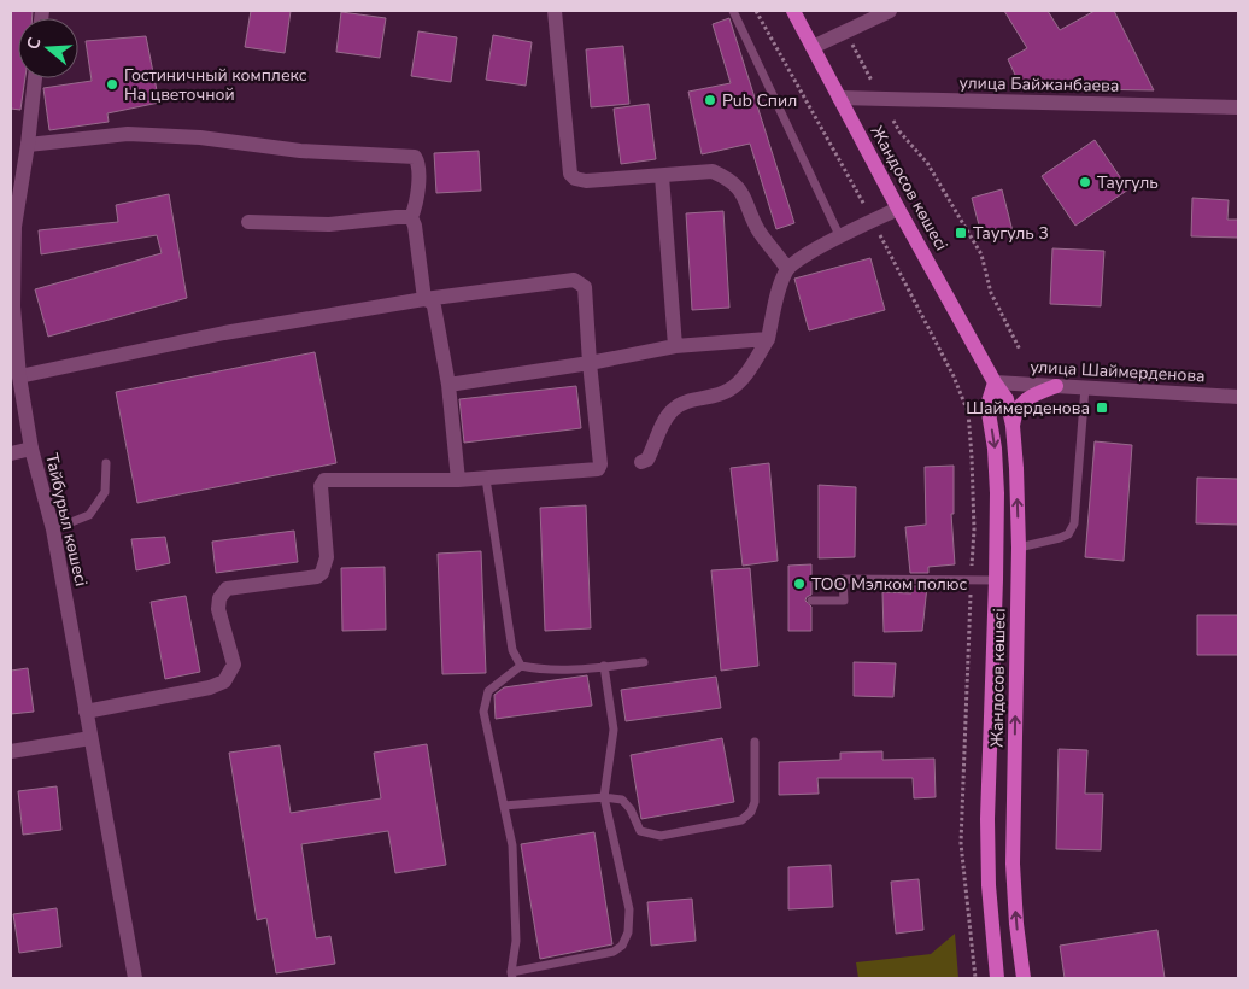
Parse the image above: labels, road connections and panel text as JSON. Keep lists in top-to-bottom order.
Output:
{
  "streets": {
    "main road": ["Жандосов көшесі"],
    "street": ["улица Байжанбаева", "улица Шаймерденова", "Тайбурыл көшесі"]
  },
  "crossings": [
    ["улица Байжанбаева", "Жандосов көшесі"],
    ["Жандосов көшесі", "улица Шаймерденова"]
  ],
  "places": {
    "other": [
      "Гостиничный комплекс На цветочной",
      "Pub Спил",
      "Таугуль",
      "ТОО Мэлком полюс"
    ],
    "transit": ["Таугуль 3", "Шаймерденова"]
  },
  "north": "left"
}
